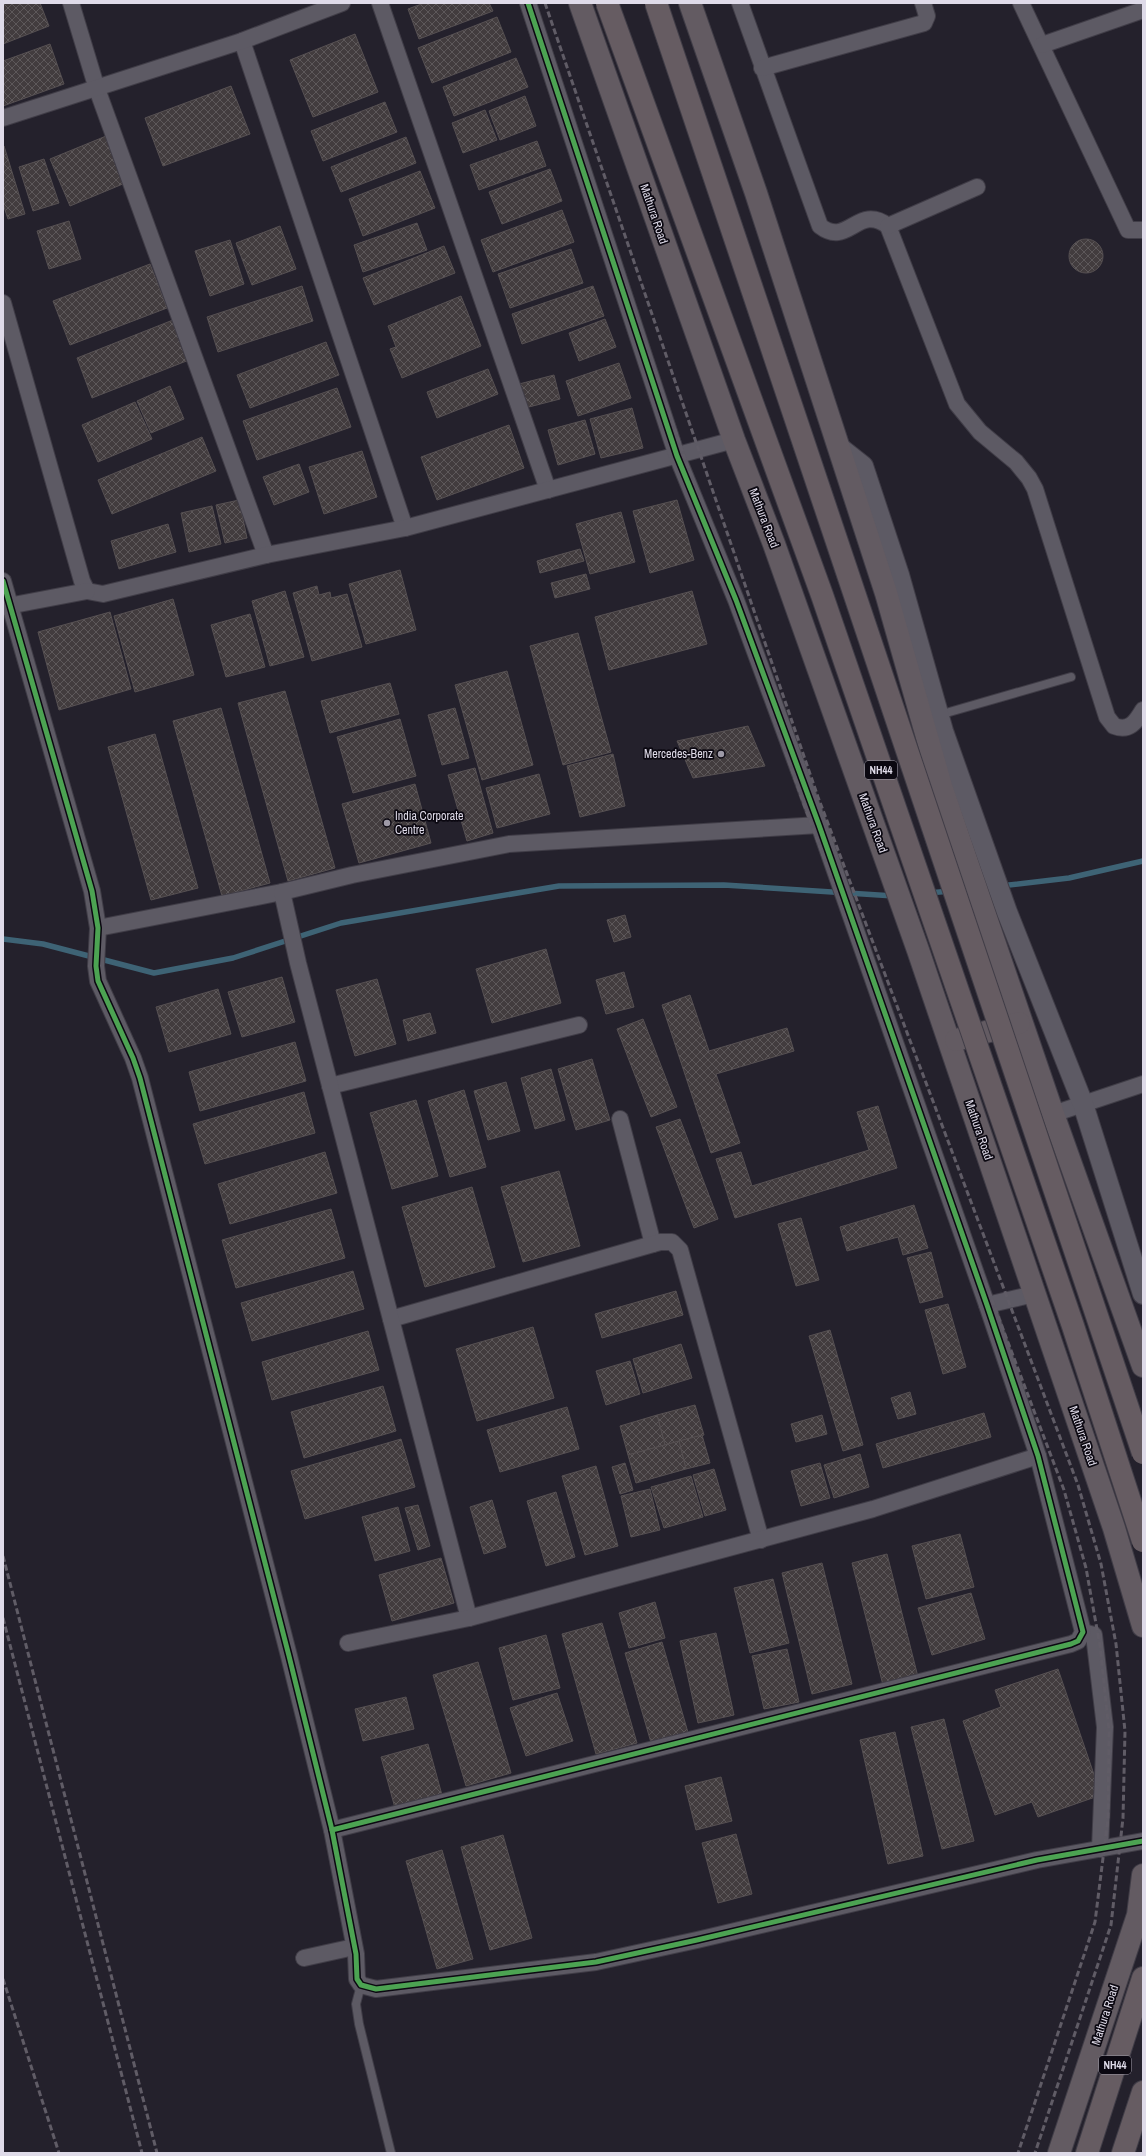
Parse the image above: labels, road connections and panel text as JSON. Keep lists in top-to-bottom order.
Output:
{
  "streets": {
    "highway": ["Mathura Road", "NH44"]
  },
  "places": ["Mercedes-Benz", "India Corporate Centre"]
}
